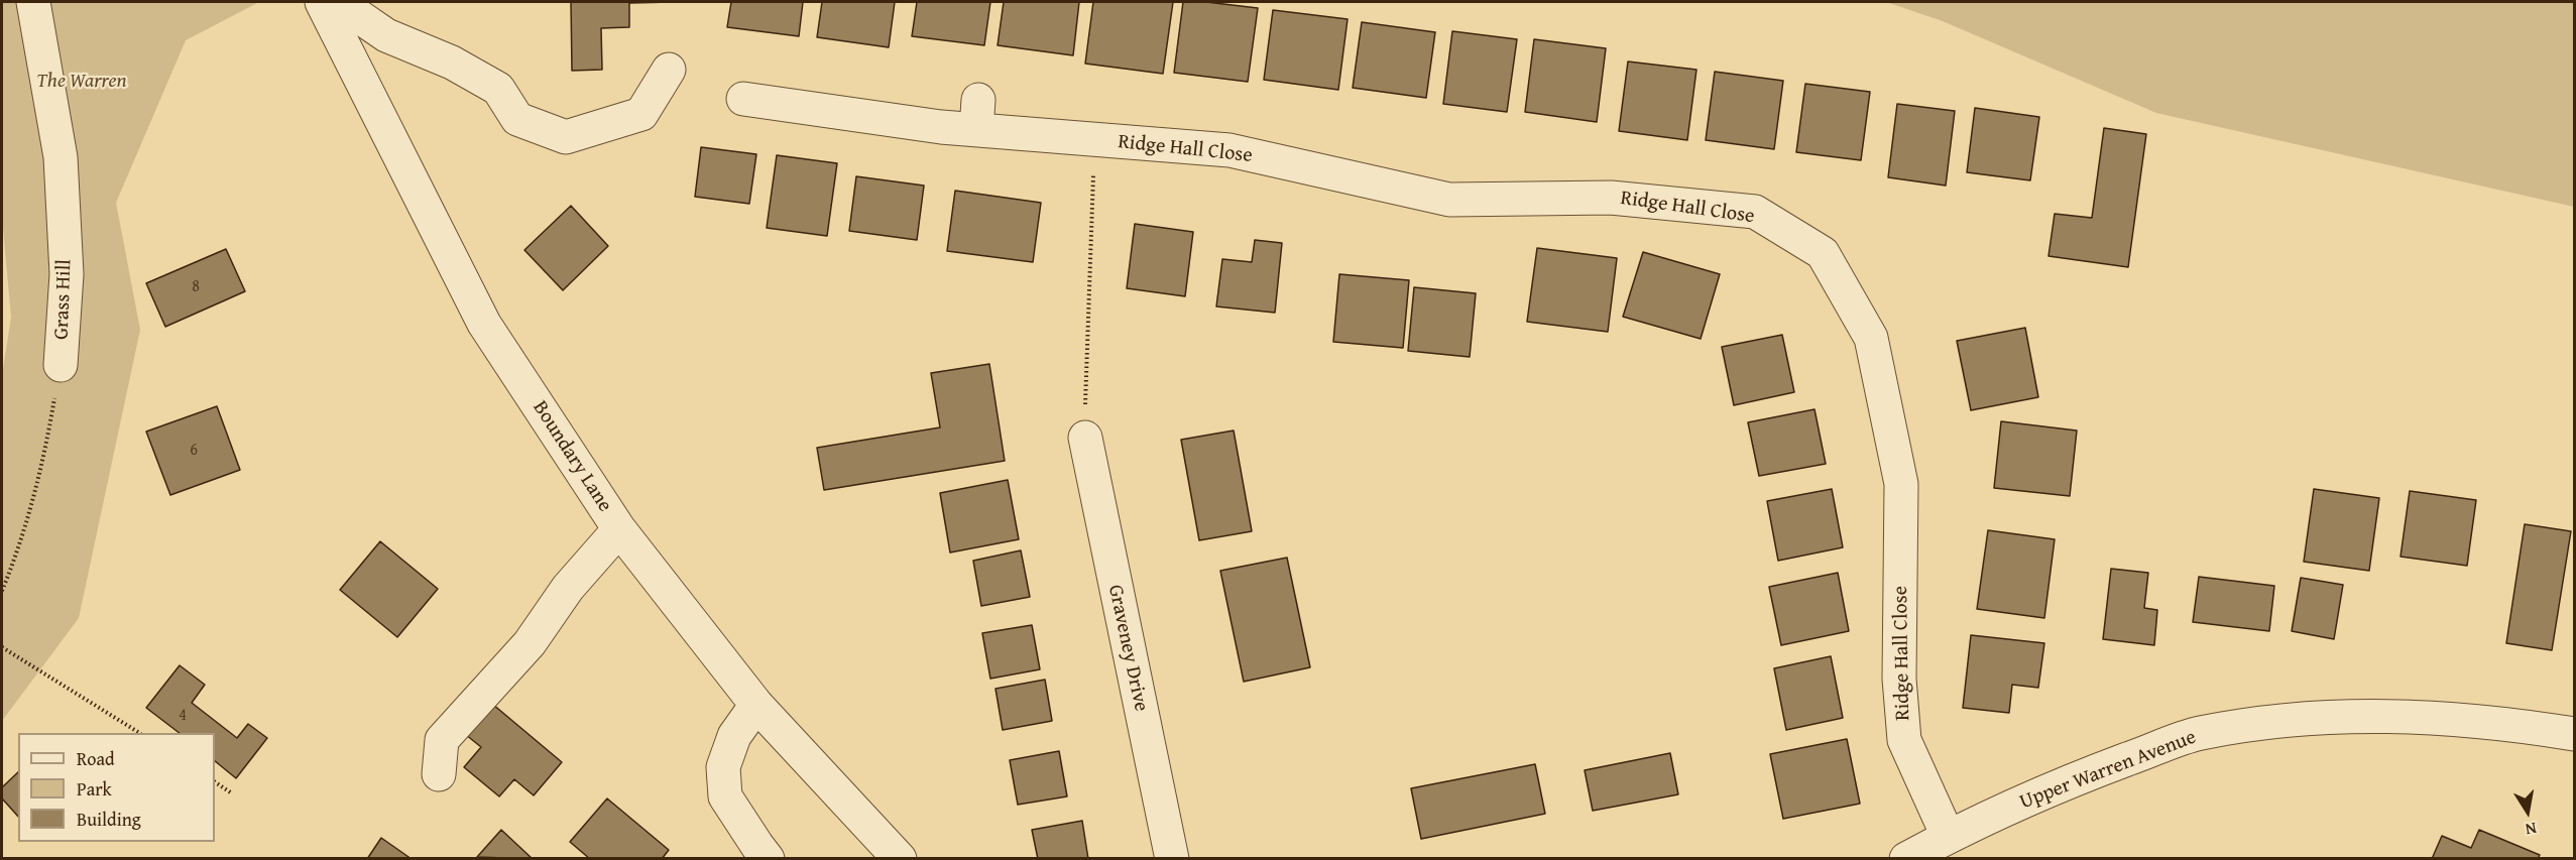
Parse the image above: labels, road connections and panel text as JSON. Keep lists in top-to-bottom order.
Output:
{
  "streets": {
    "street": [
      "Ridge Hall Close",
      "Grass Hill",
      "Boundary Lane",
      "Graveney Drive",
      "Upper Warren Avenue"
    ]
  },
  "crossings": [
    ["Ridge Hall Close", "Upper Warren Avenue"]
  ],
  "parks": ["The Warren"],
  "house_numbers": ["8", "6", "4"],
  "legend": ["Road", "Park", "Building"],
  "north": "bottom"
}
